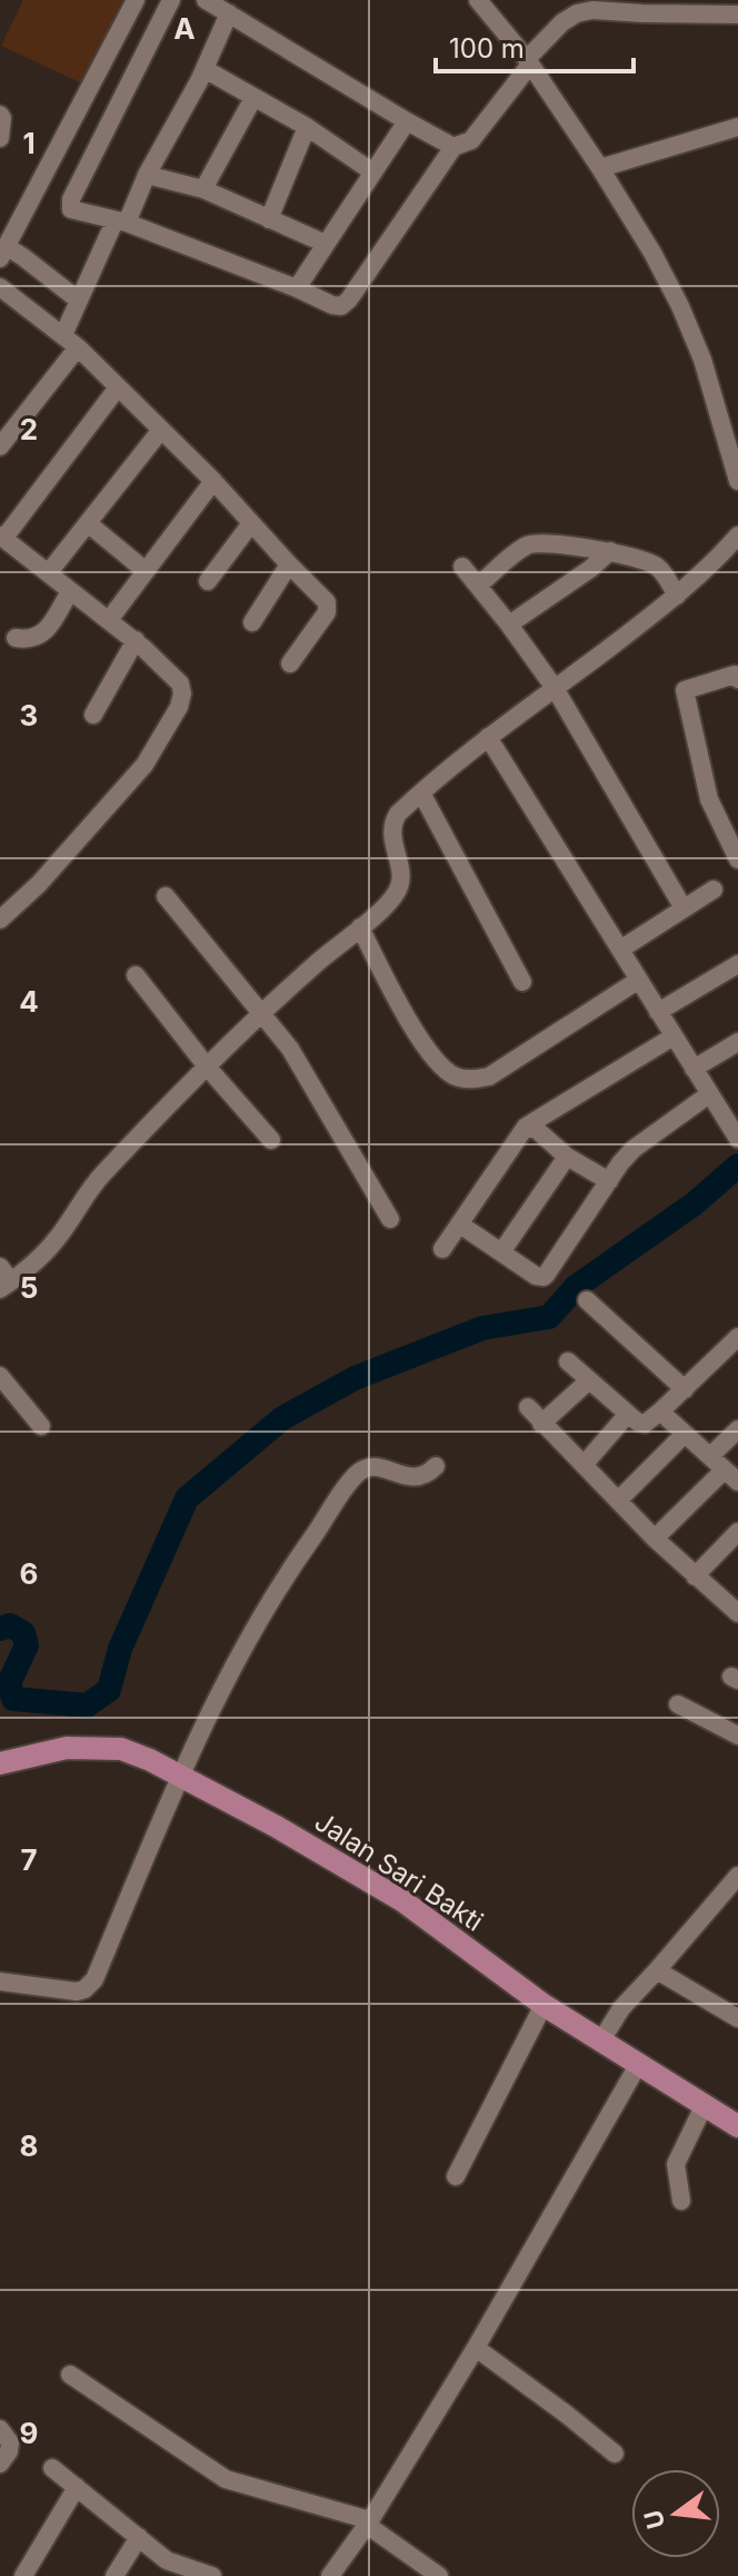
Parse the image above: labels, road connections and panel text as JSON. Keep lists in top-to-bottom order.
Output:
{
  "streets": {
    "main road": ["Jalan Sari Bakti"]
  },
  "scale_bar": "100 m",
  "north": "left",
  "grid": {
    "columns": ["A"],
    "rows": [
      "1",
      "2",
      "3",
      "4",
      "5",
      "6",
      "7",
      "8",
      "9"
    ]
  }
}
